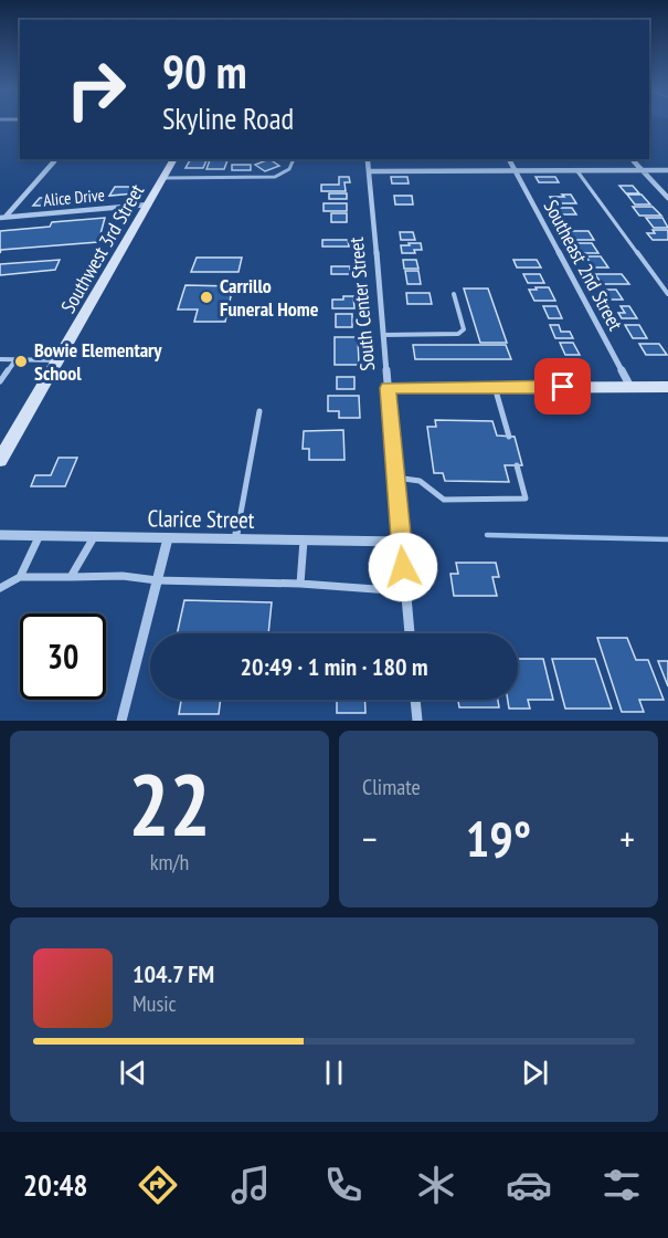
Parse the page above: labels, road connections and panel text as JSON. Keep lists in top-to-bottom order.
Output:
{
  "streets": {
    "street": [
      "Alice Drive",
      "Southwest 3rd Street",
      "Southeast 2nd Street",
      "South Center Street",
      "Clarice Street"
    ]
  },
  "crossings": [
    ["Alice Drive", "Southwest 3rd Street"],
    ["South Center Street", "Clarice Street"]
  ],
  "places": ["Carrillo Funeral Home", "Bowie Elementary School"],
  "page": {
    "turn": ["90 m", "Skyline Road"],
    "limit": "30",
    "trip": "20:49 · 1 min · 180 m",
    "tile": [
      ["22", "km/h"],
      "Climate"
    ],
    "heat": ["−", "19°", "+"],
    "song": ["104.7 FM", "Music"],
    "tabs": "20:48"
  }
}
